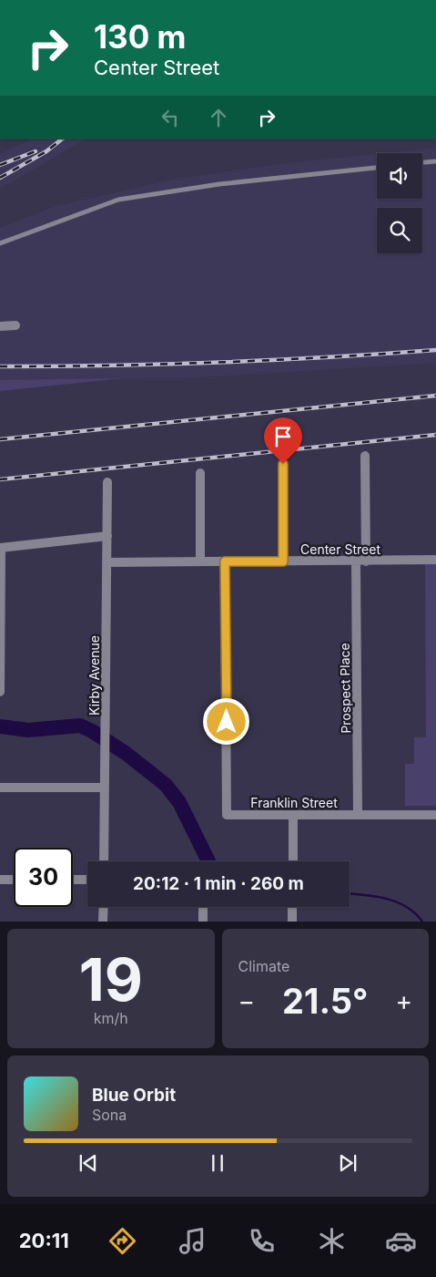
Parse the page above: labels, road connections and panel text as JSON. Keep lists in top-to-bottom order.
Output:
{
  "streets": {
    "street": [
      "Center Street",
      "Kirby Avenue",
      "Prospect Place",
      "Franklin Street"
    ]
  },
  "crossings": [
    ["Center Street", "Kirby Avenue"],
    ["Center Street", "Prospect Place"],
    ["Center Street", "Franklin Street"],
    ["Prospect Place", "Franklin Street"]
  ],
  "page": {
    "turn": ["130 m", "Center Street"],
    "limit": "30",
    "trip": "20:12 · 1 min · 260 m",
    "tile": [
      ["19", "km/h"],
      "Climate"
    ],
    "heat": ["−", "21.5°", "+"],
    "song": ["Blue Orbit", "Sona"],
    "tabs": "20:11"
  }
}
